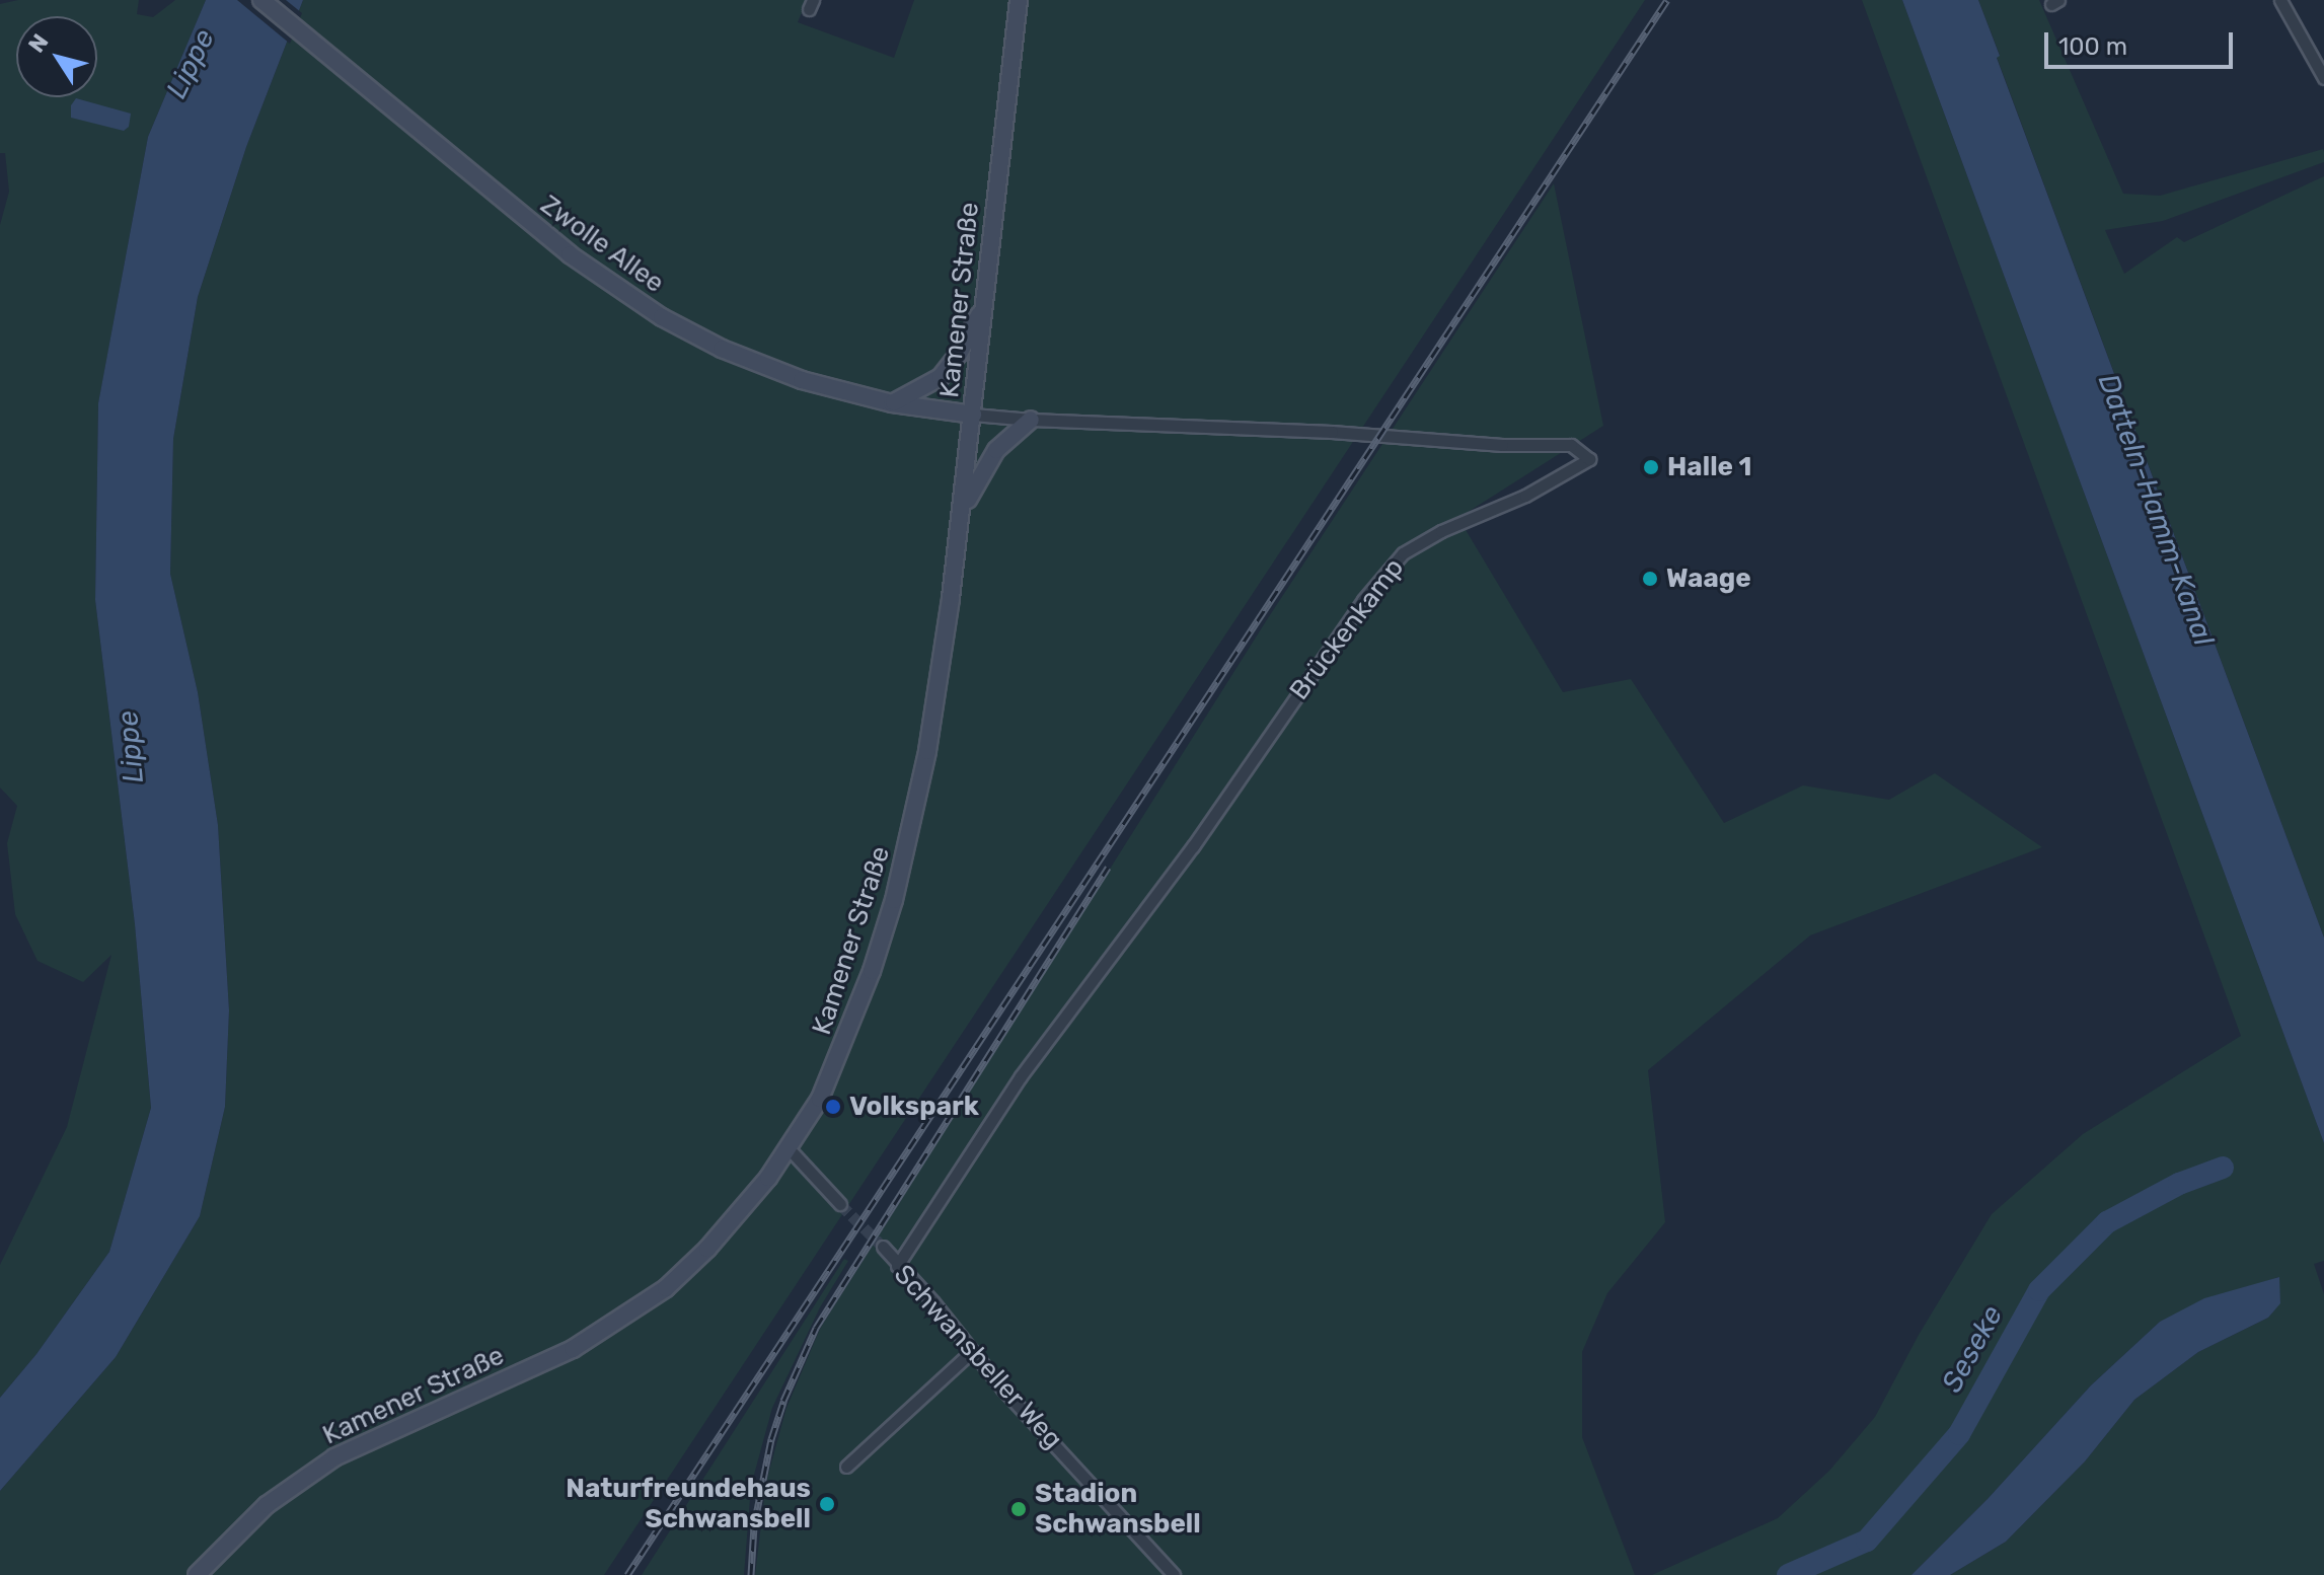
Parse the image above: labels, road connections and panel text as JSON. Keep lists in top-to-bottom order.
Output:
{
  "streets": {
    "main road": ["Zwolle Allee", "Kamener Straße"],
    "street": ["Brückenkamp", "Schwansbeller Weg"]
  },
  "crossings": [
    ["Zwolle Allee", "Kamener Straße"],
    ["Zwolle Allee", "Brückenkamp"],
    ["Kamener Straße", "Brückenkamp"],
    ["Brückenkamp", "Schwansbeller Weg"]
  ],
  "water": ["Lippe", "Datteln-Hamm-Kanal", "Seseke"],
  "places": [
    "Halle 1",
    "Waage",
    "Volkspark",
    "Naturfreundehaus Schwansbell",
    "Stadion Schwansbell"
  ],
  "scale_bar": "100 m",
  "north": "top left"
}
